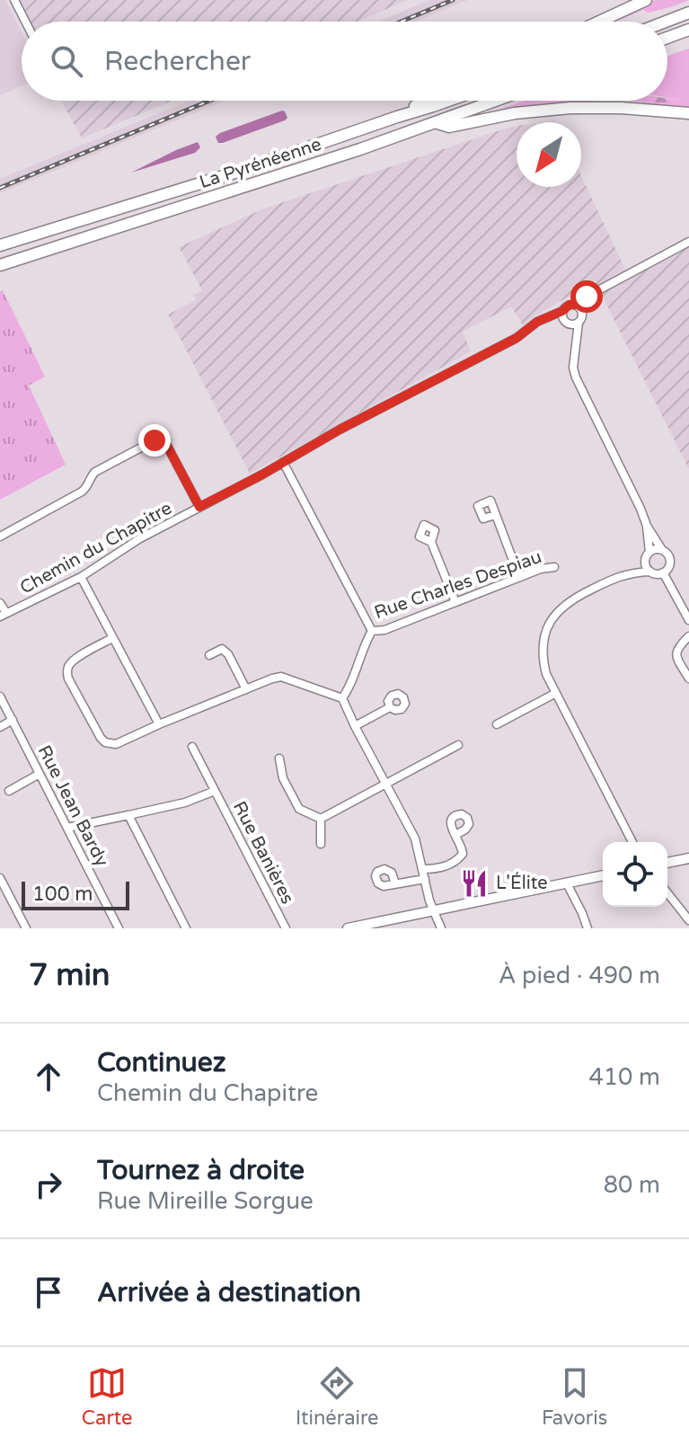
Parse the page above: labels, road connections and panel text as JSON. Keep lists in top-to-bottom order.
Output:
{
  "streets": {
    "highway": ["La Pyrénéenne"],
    "street": [
      "Chemin du Chapitre",
      "Rue Charles Despiau",
      "Rue Jean Bardy",
      "Rue Banières"
    ]
  },
  "crossings": [
    ["Rue Jean Bardy", "Rue Banières"]
  ],
  "places": {
    "restaurant": ["L'Élite"]
  },
  "scale_bar": "100 m",
  "north": "bottom left",
  "page": {
    "search": "Rechercher",
    "scale": "100 m",
    "heading": ["7 min", "À pied · 490 m"],
    "list": [
      ["Continuez", "Chemin du Chapitre", "410 m"],
      ["Tournez à droite", "Rue Mireille Sorgue", "80 m"],
      "Arrivée à destination"
    ],
    "nav": ["Carte", "Itinéraire", "Favoris"]
  }
}
